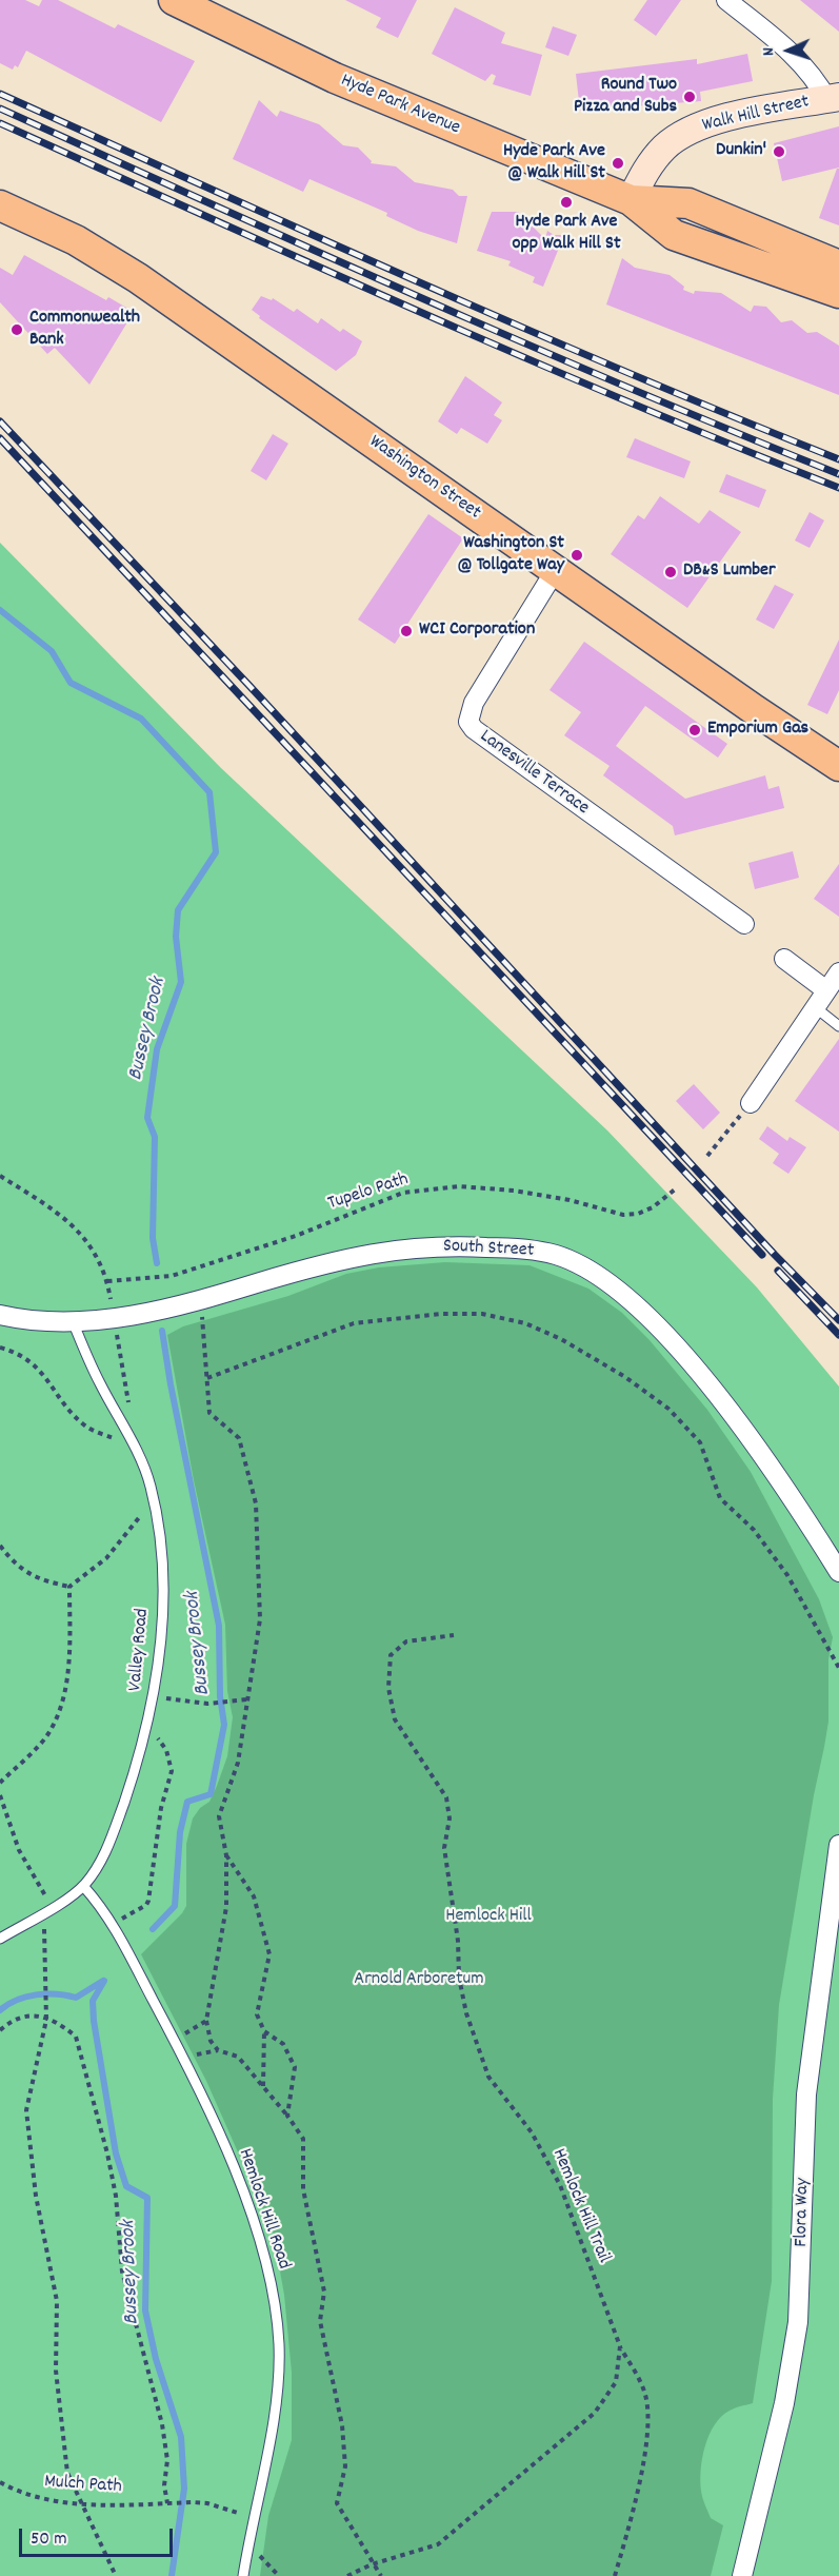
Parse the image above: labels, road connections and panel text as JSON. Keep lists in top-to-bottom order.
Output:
{
  "streets": {
    "main road": ["Hyde Park Avenue", "Walk Hill Street", "Washington Street"],
    "street": ["Lanesville Terrace", "South Street", "Flora Way"],
    "lane": ["Valley Road", "Hemlock Hill Road"],
    "path": ["Tupelo Path", "Hemlock Hill Trail", "Mulch Path"]
  },
  "crossings": [
    ["Hyde Park Avenue", "Walk Hill Street"],
    ["Washington Street", "Lanesville Terrace"],
    ["South Street", "Valley Road"],
    ["Valley Road", "Hemlock Hill Road"],
    ["Hemlock Hill Road", "Mulch Path"]
  ],
  "water": ["Bussey Brook"],
  "parks": ["Hemlock Hill", "Arnold Arboretum"],
  "places": [
    "Round Two Pizza and Subs",
    "Dunkin'",
    "Hyde Park Ave @ Walk Hill St",
    "Hyde Park Ave opp Walk Hill St",
    "Commonwealth Bank",
    "Washington St @ Tollgate Way",
    "DB&S Lumber",
    "WCI Corporation",
    "Emporium Gas"
  ],
  "scale_bar": "50 m",
  "north": "left"
}
